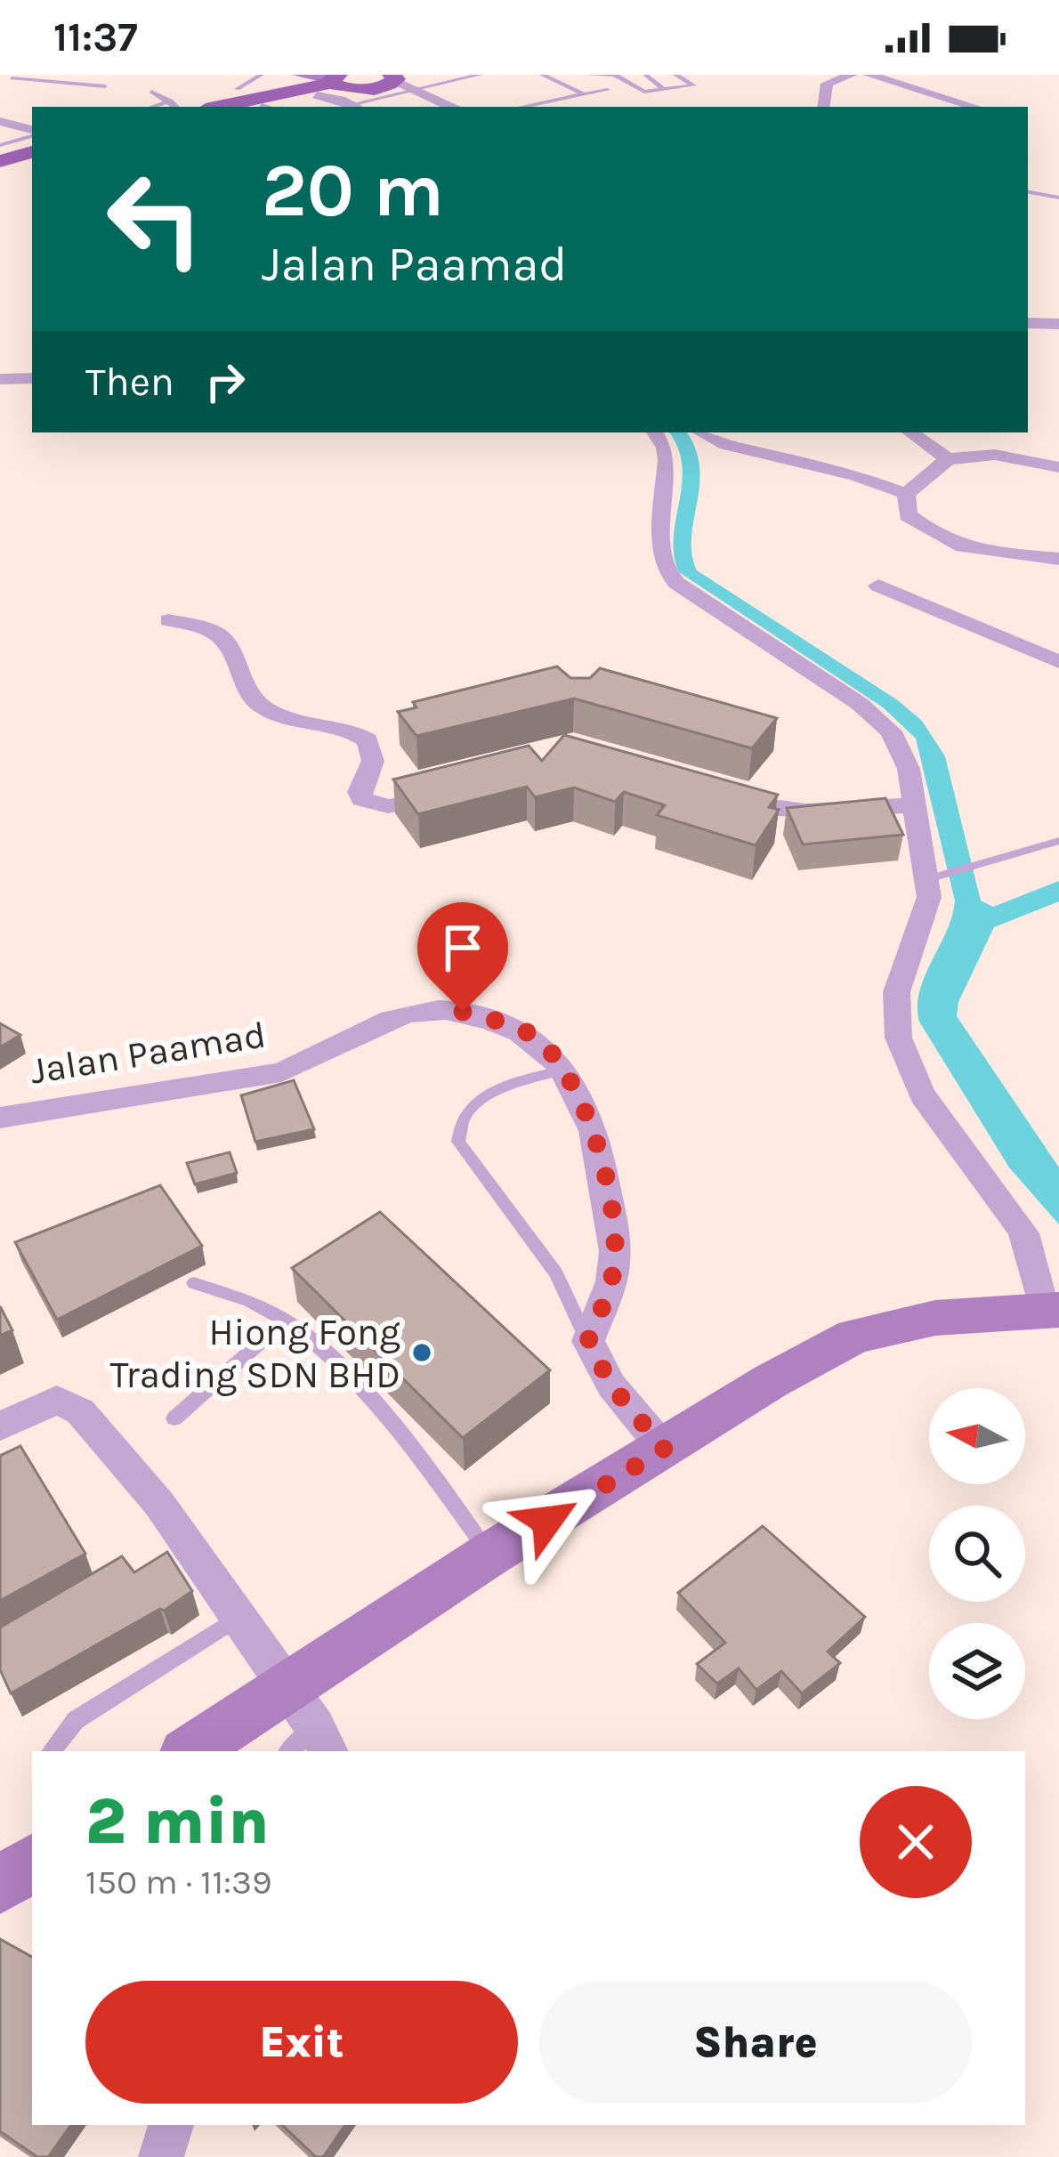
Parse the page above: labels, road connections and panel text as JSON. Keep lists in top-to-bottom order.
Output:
{
  "streets": {
    "street": ["Jalan Paamad"]
  },
  "places": ["Hiong Fong Trading SDN BHD"],
  "north": "left",
  "page": {
    "status": "11:37",
    "turn": ["20 m", "Jalan Paamad"],
    "then": "Then",
    "heading": ["2 min", "150 m · 11:39"],
    "buttons": ["Exit", "Share"]
  }
}
